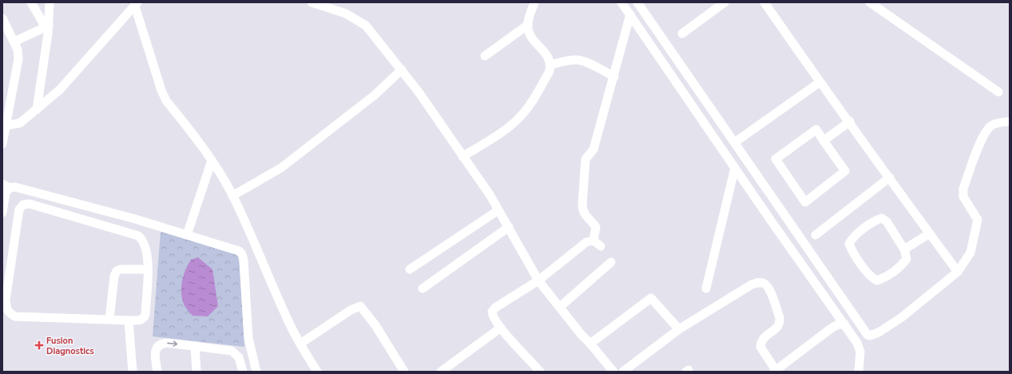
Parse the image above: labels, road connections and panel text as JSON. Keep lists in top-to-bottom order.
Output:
{
  "places": {
    "health": ["Fusion Diagnostics"]
  }
}
